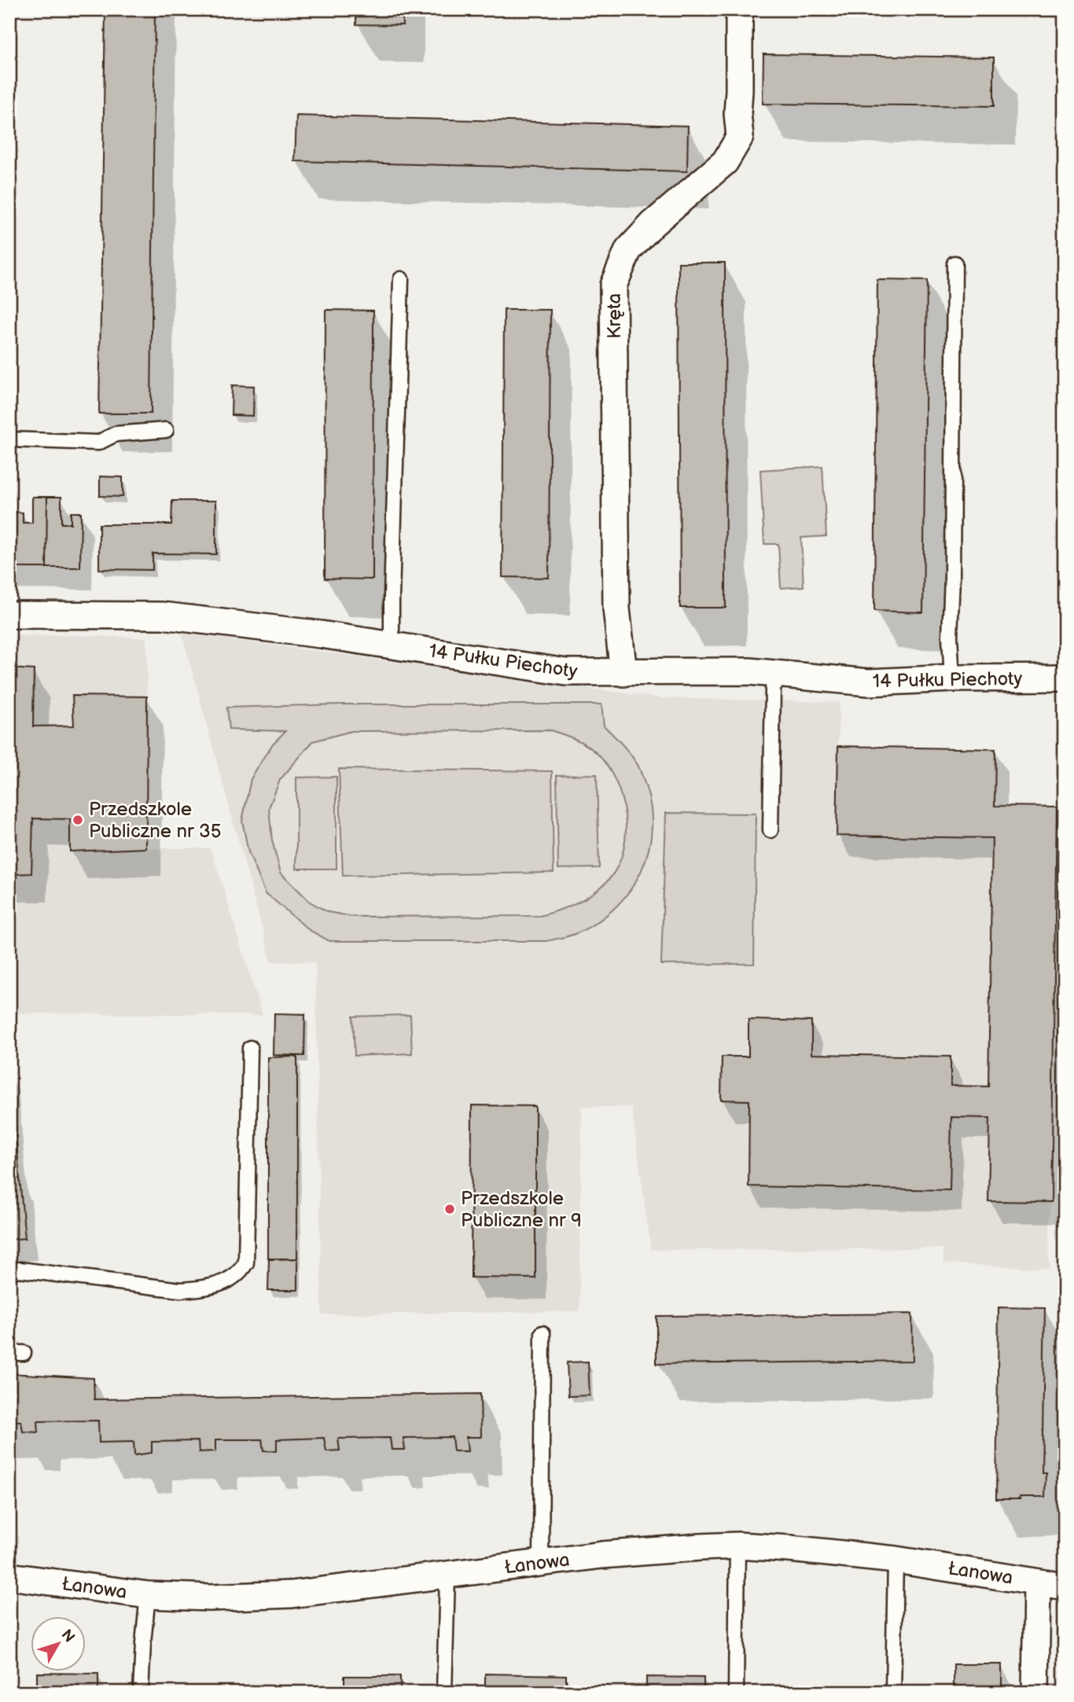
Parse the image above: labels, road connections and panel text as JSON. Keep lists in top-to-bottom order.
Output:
{
  "streets": {
    "street": ["Kręta", "14 Pułku Piechoty", "Łanowa"]
  },
  "crossings": [
    ["Kręta", "14 Pułku Piechoty"]
  ],
  "places": ["Przedszkole Publiczne nr 35", "Przedszkole Publiczne nr 9"],
  "north": "top right"
}
